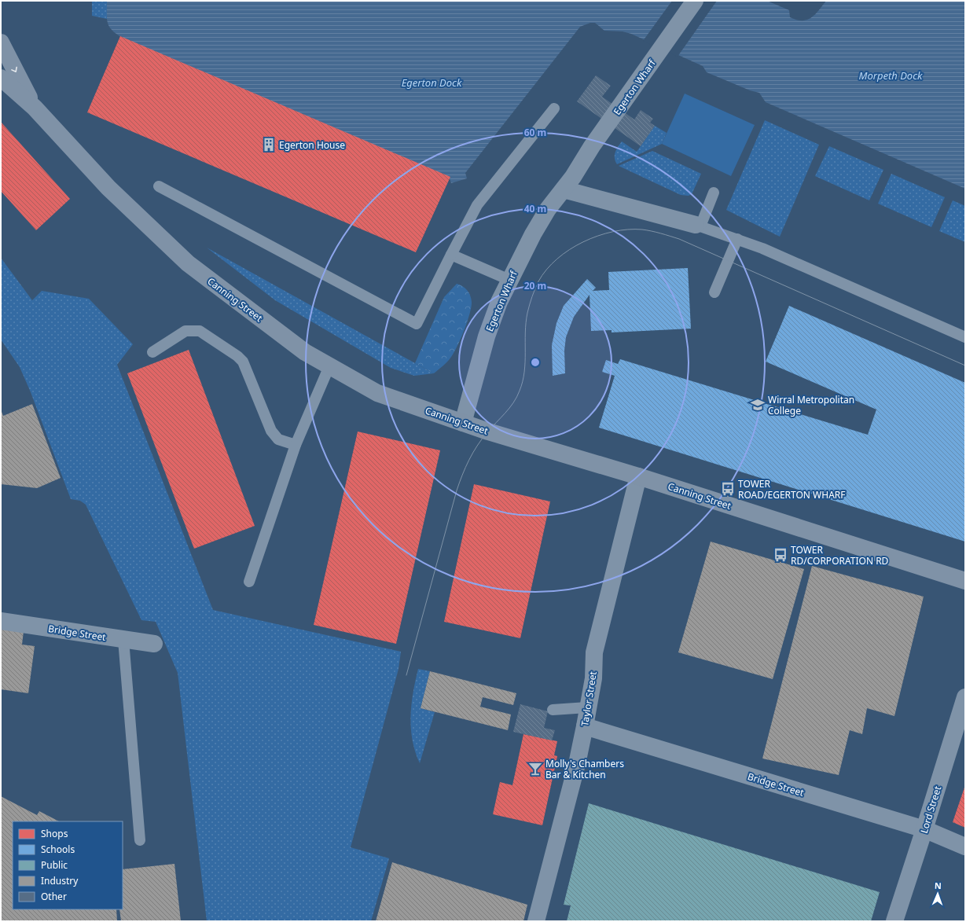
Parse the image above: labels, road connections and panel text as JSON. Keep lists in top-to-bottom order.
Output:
{
  "streets": {
    "highway": ["Canning Street"],
    "street": [
      "Egerton Wharf",
      "Bridge Street",
      "Taylor Street",
      "Lord Street"
    ]
  },
  "crossings": [
    ["Egerton Wharf", "Canning Street"],
    ["Canning Street", "Taylor Street"],
    ["Bridge Street", "Taylor Street"],
    ["Bridge Street", "Lord Street"]
  ],
  "water": ["Morpeth Dock", "Egerton Dock"],
  "places": {
    "building": ["Egerton House"],
    "school or university": ["Wirral Metropolitan College"],
    "bus stop": ["TOWER ROAD/EGERTON WHARF", "TOWER RD/CORPORATION RD"],
    "bar": ["Molly's Chambers Bar & Kitchen"]
  },
  "legend": [
    "Shops",
    "Schools",
    "Public",
    "Industry",
    "Other"
  ],
  "north": "top",
  "rings": ["60 m", "40 m", "20 m"]
}
